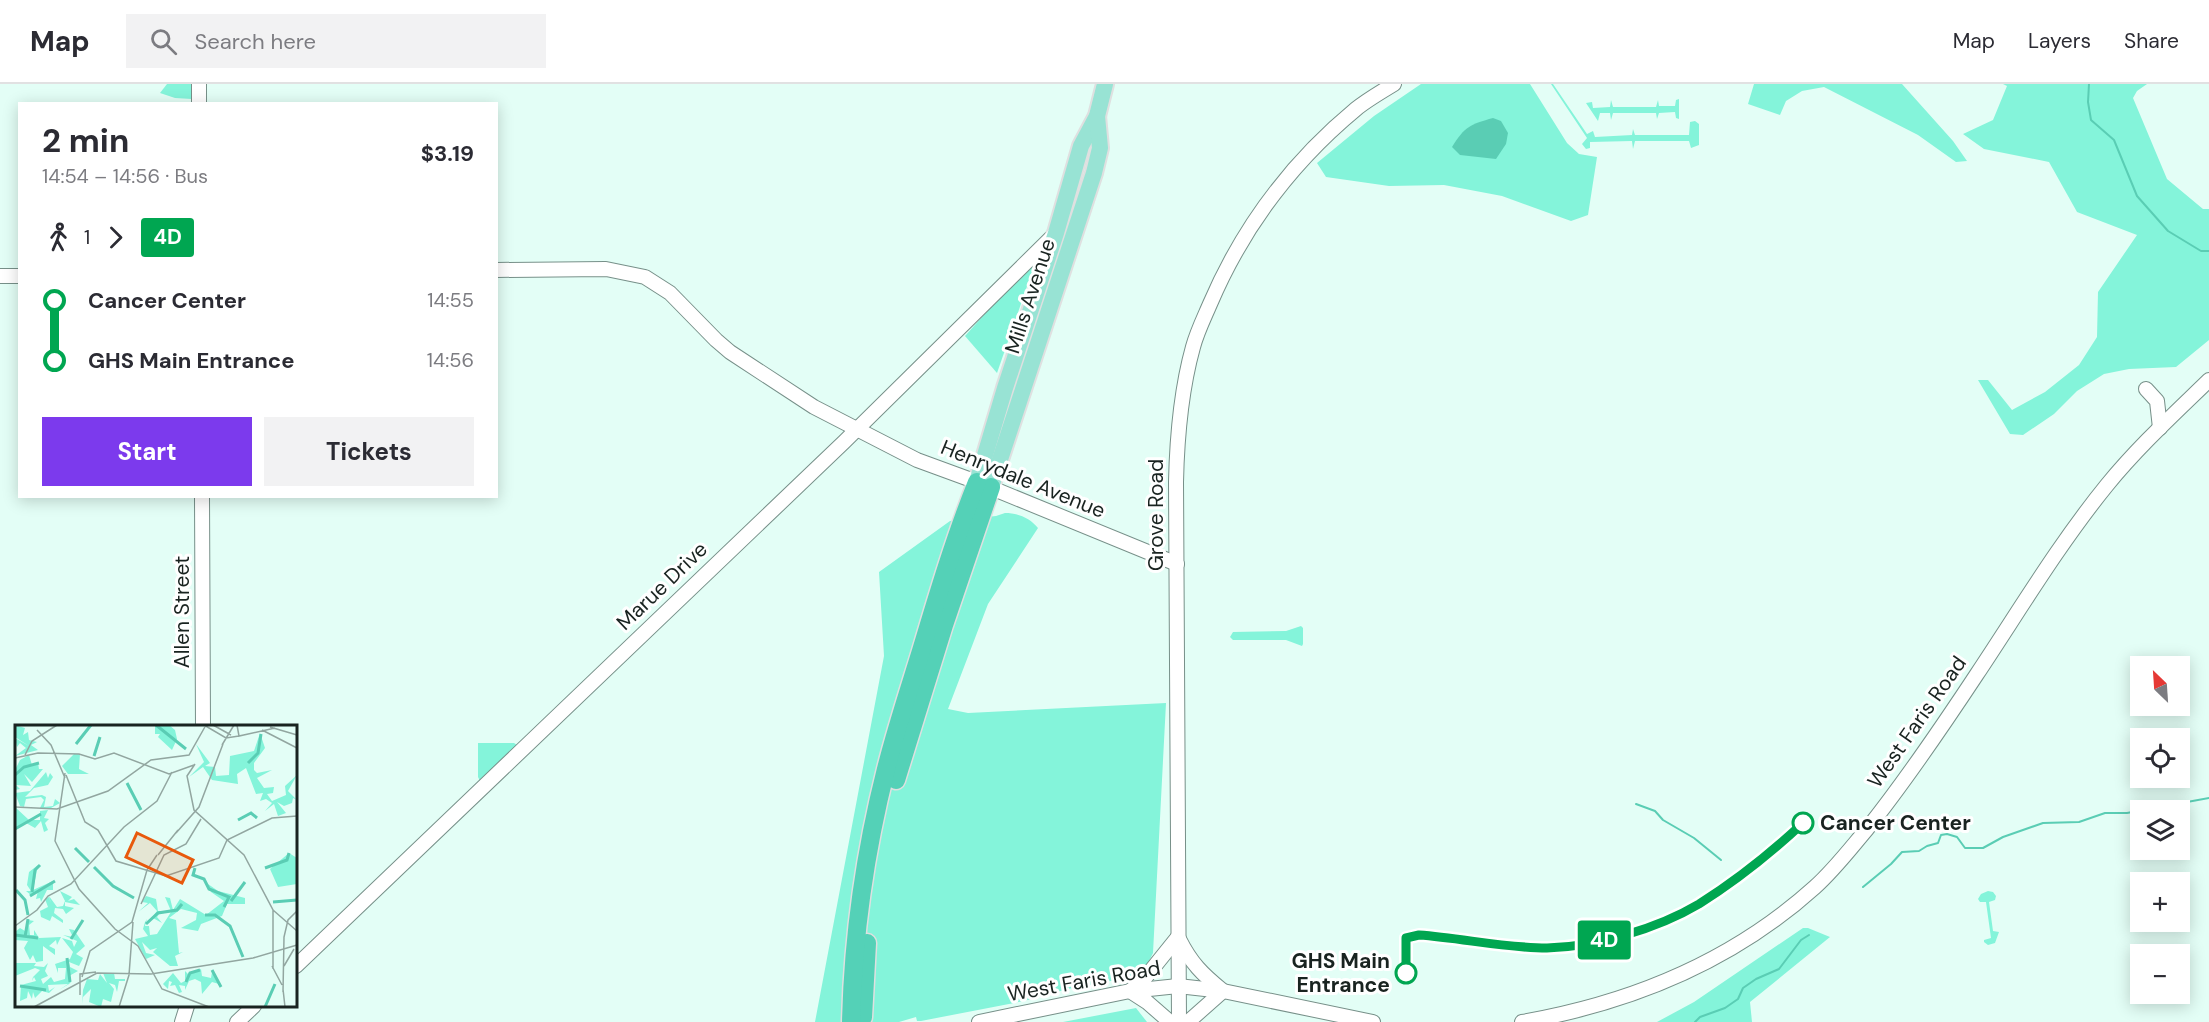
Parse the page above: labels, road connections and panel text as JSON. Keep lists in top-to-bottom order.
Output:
{
  "streets": {
    "main road": [
      "Mills Avenue",
      "Henrydale Avenue",
      "Grove Road",
      "Marue Drive",
      "Allen Street",
      "West Faris Road"
    ]
  },
  "crossings": [
    ["Mills Avenue", "Henrydale Avenue"],
    ["Mills Avenue", "Marue Drive"],
    ["Henrydale Avenue", "Grove Road"],
    ["Henrydale Avenue", "Marue Drive"],
    ["Grove Road", "West Faris Road"]
  ],
  "places": ["Cancer Center", "GHS Main Entrance"],
  "lines": ["bus line 4D"],
  "north": "top left",
  "page": {
    "header": "Map",
    "search": "Search here",
    "nav": ["Map", "Layers", "Share"],
    "on_map": "4D",
    "heading": ["2 min", "14:54 – 14:56 · Bus", "$3.19"],
    "legs": ["1", "4D"],
    "list": [
      {
        "name": "Cancer Center",
        "value": "14:55"
      },
      {
        "name": "GHS Main Entrance",
        "value": "14:56"
      }
    ],
    "buttons": ["Start", "Tickets"],
    "map_buttons": ["+", "−"]
  }
}
